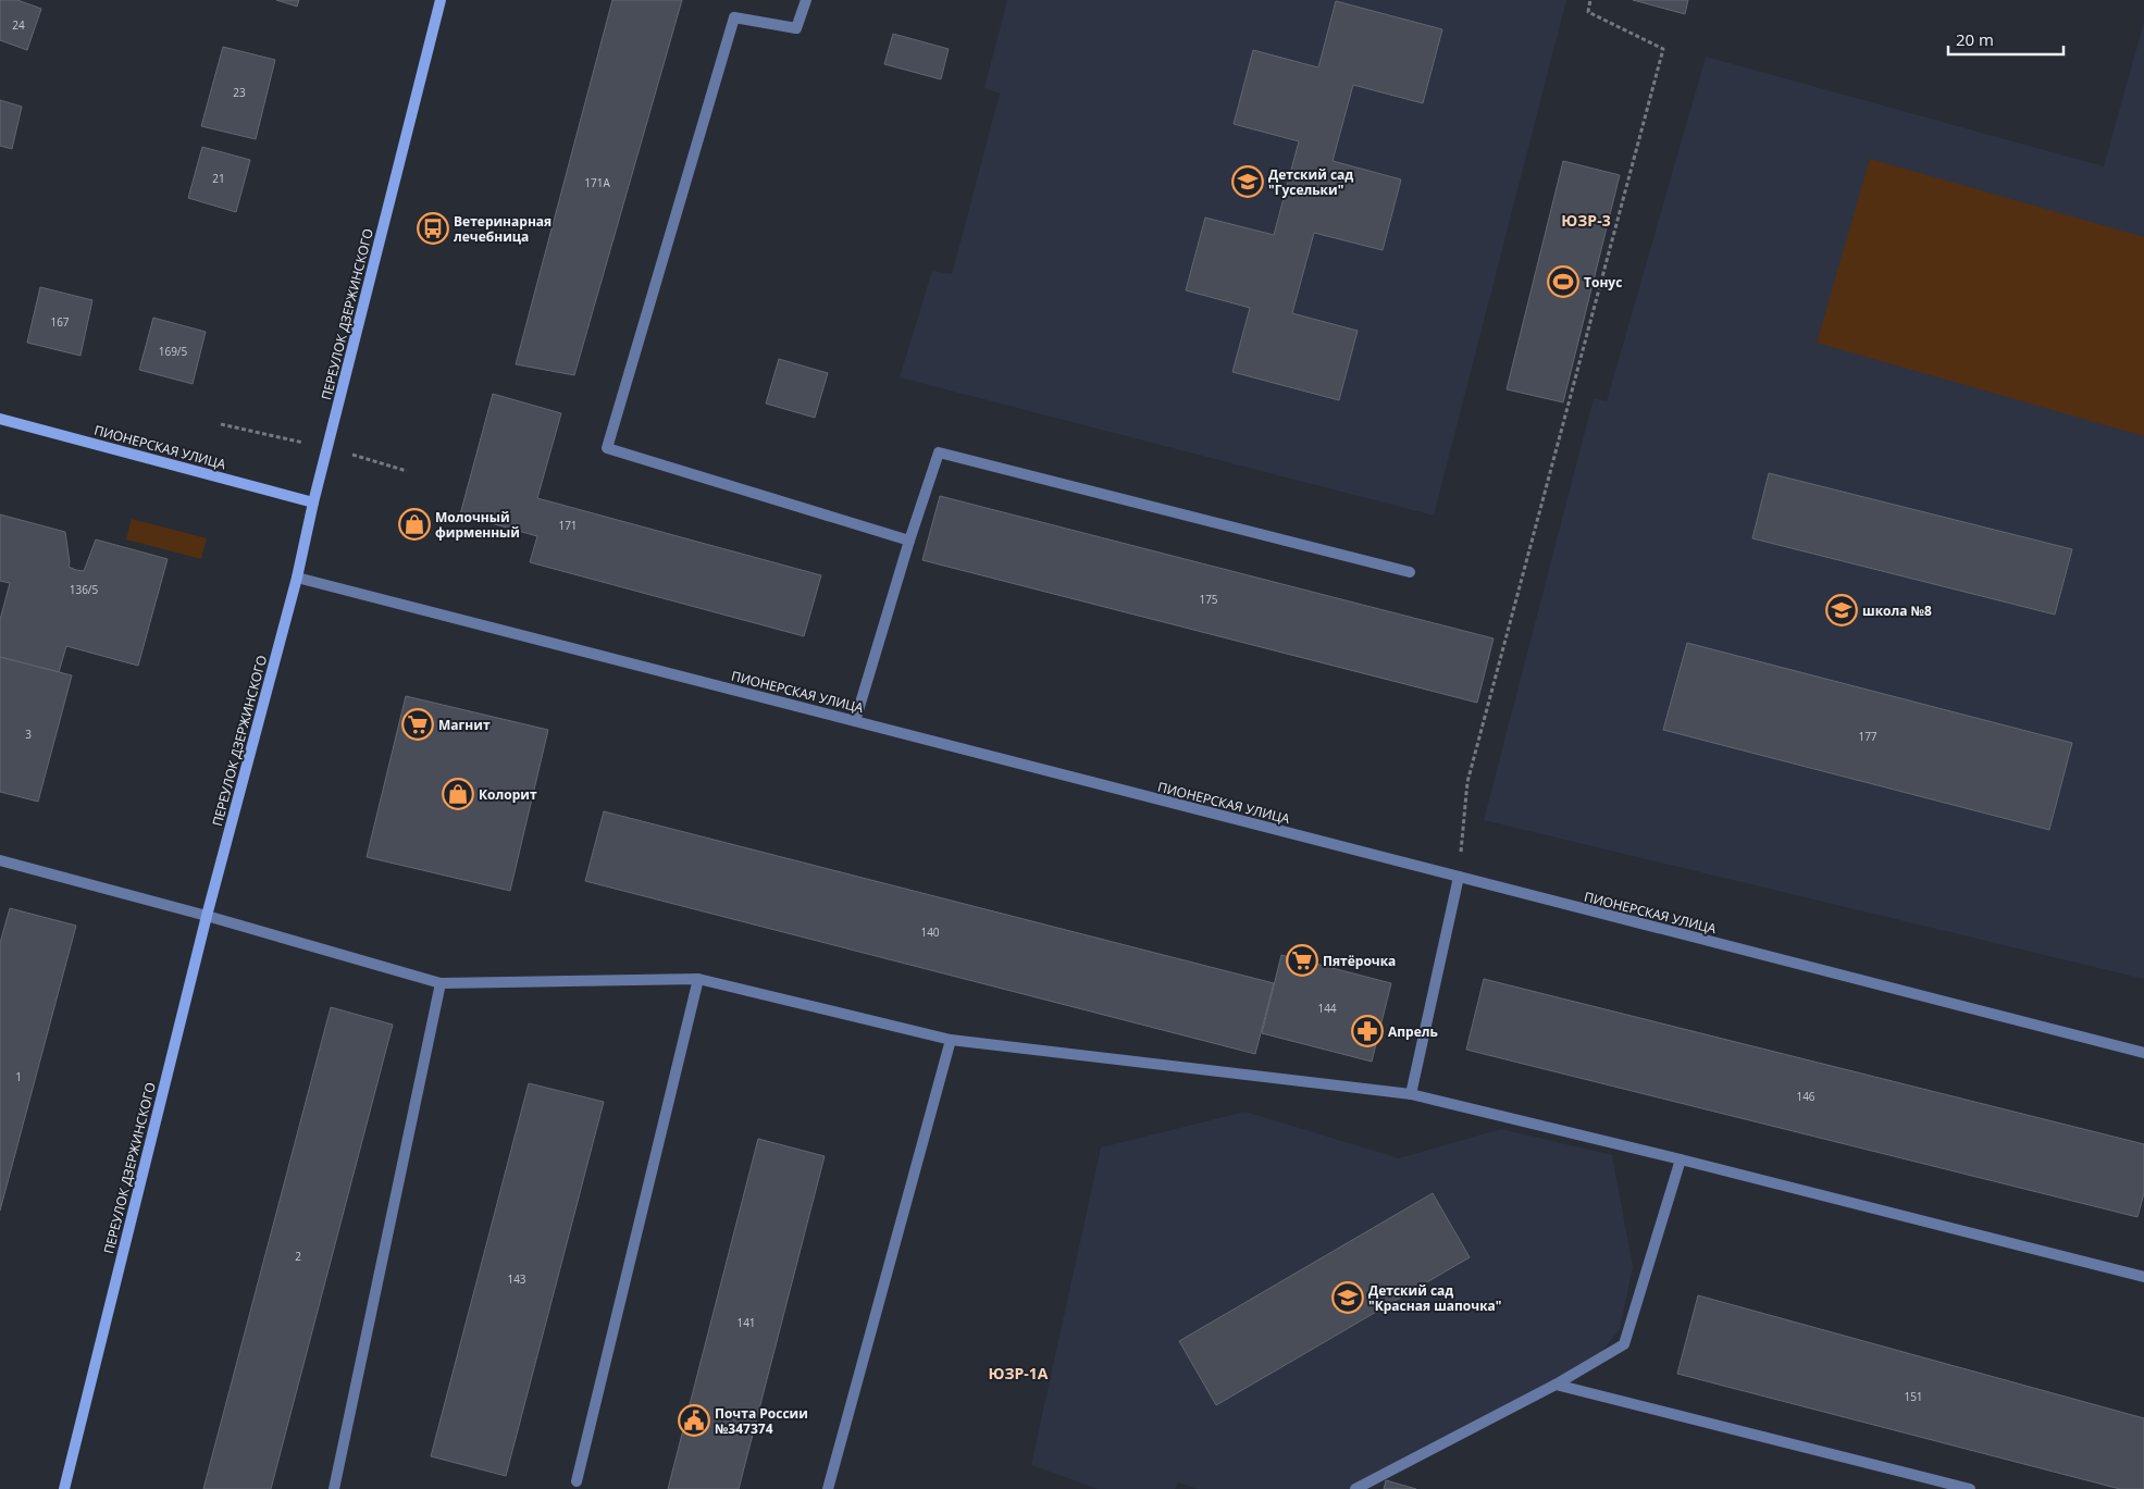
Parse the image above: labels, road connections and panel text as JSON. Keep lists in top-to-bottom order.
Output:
{
  "streets": {
    "street": ["ПЕРЕУЛОК ДЗЕРЖИНСКОГО", "ПИОНЕРСКАЯ УЛИЦА"]
  },
  "crossings": [
    ["ПЕРЕУЛОК ДЗЕРЖИНСКОГО", "ПИОНЕРСКАЯ УЛИЦА"]
  ],
  "districts": ["ЮЗР-3", "ЮЗР-1А"],
  "places": {
    "school or university": ["Детский сад \"Гусельки\"", "школа №8", "Детский сад \"Красная шапочка\""],
    "bus stop": ["Ветеринарная лечебница"],
    "sports": ["Тонус"],
    "shop": ["Молочный фирменный", "Колорит"],
    "supermarket": ["Магнит", "Пятёрочка"],
    "pharmacy": ["Апрель"],
    "public building": ["Почта России №347374"]
  },
  "house_numbers": [
    "24",
    "23",
    "21",
    "171А",
    "167",
    "169/5",
    "171",
    "136/5",
    "175",
    "3",
    "177",
    "140",
    "144",
    "1",
    "146",
    "2",
    "143",
    "141",
    "151"
  ],
  "scale_bar": "20 m"
}
